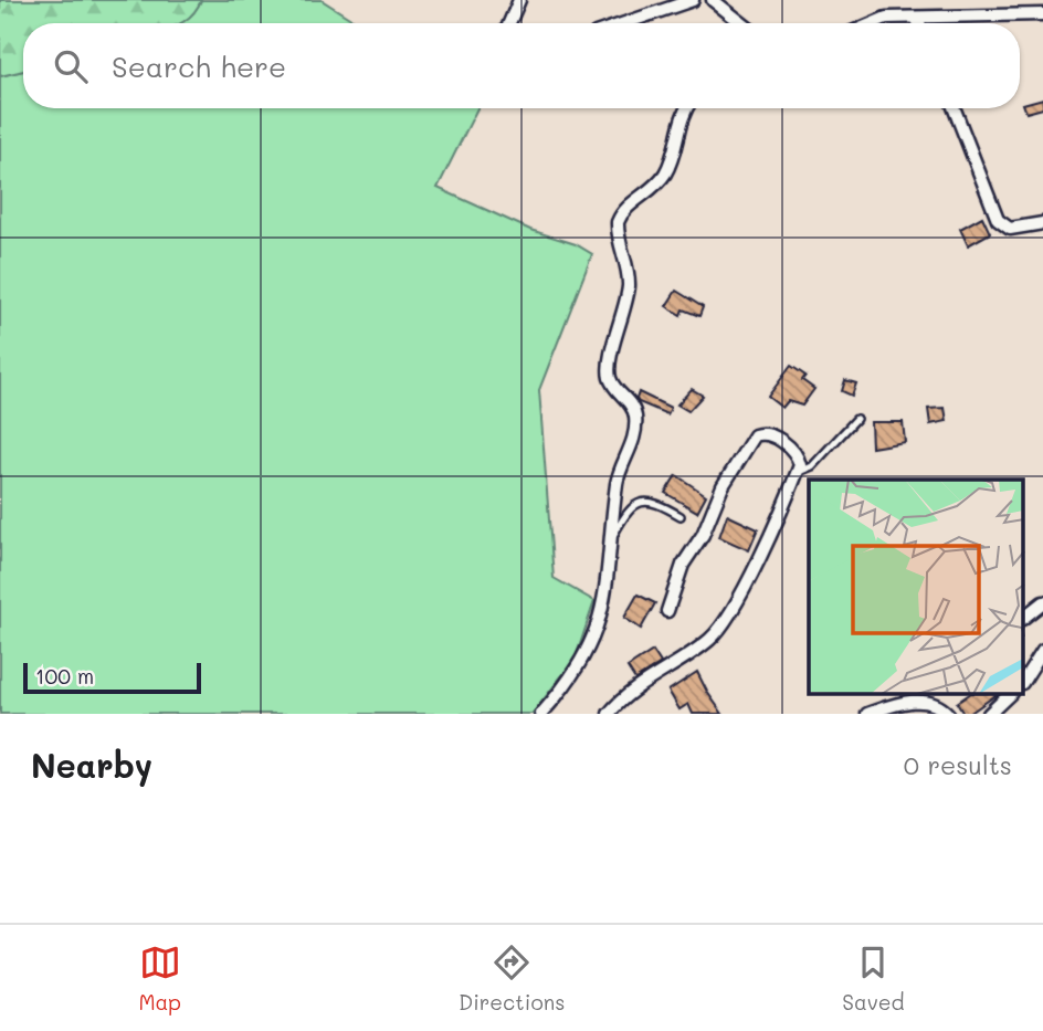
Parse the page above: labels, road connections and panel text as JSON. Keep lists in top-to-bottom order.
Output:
{
  "scale_bar": "100 m",
  "page": {
    "search": "Search here",
    "scale": "100 m",
    "heading": ["Nearby", "0 results"],
    "nav": ["Map", "Directions", "Saved"]
  }
}
